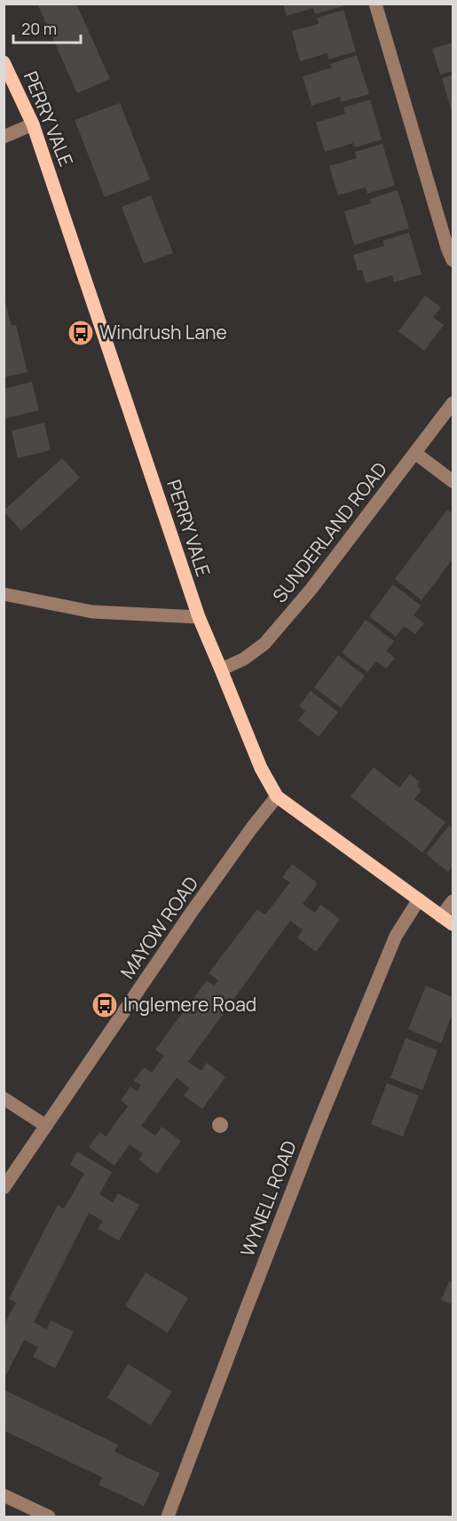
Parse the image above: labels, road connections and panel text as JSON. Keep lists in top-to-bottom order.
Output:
{
  "streets": {
    "main road": ["PERRY VALE"],
    "street": ["SUNDERLAND ROAD", "MAYOW ROAD", "WYNELL ROAD"]
  },
  "crossings": [
    ["PERRY VALE", "SUNDERLAND ROAD"],
    ["PERRY VALE", "MAYOW ROAD"],
    ["PERRY VALE", "WYNELL ROAD"]
  ],
  "places": {
    "bus stop": ["Windrush Lane", "Inglemere Road"]
  },
  "scale_bar": "20 m"
}
